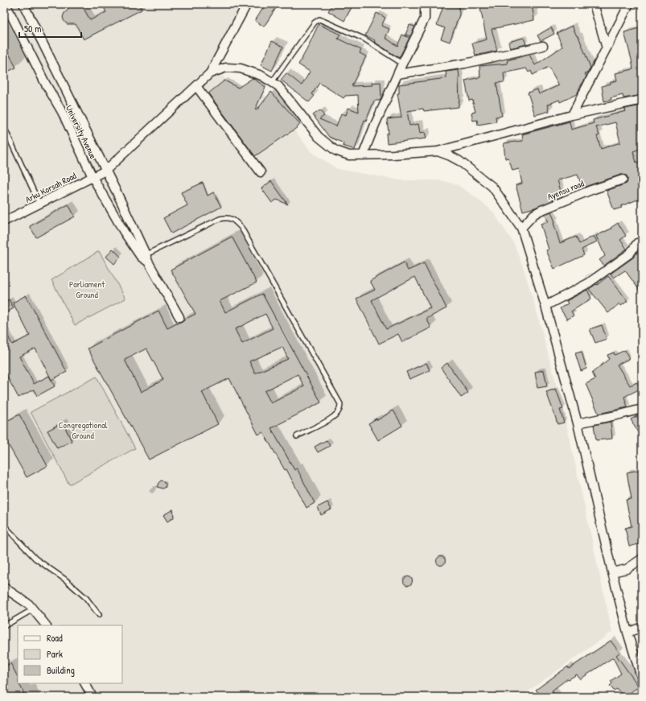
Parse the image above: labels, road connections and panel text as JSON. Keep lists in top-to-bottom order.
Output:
{
  "streets": {
    "street": ["University Avenue", "Arku Korsah Road", "Ayensu road"]
  },
  "crossings": [
    ["University Avenue", "Arku Korsah Road"]
  ],
  "parks": ["Parliament Ground", "Congregational Ground"],
  "legend": ["Road", "Park", "Building"],
  "scale_bar": "50 m"
}
